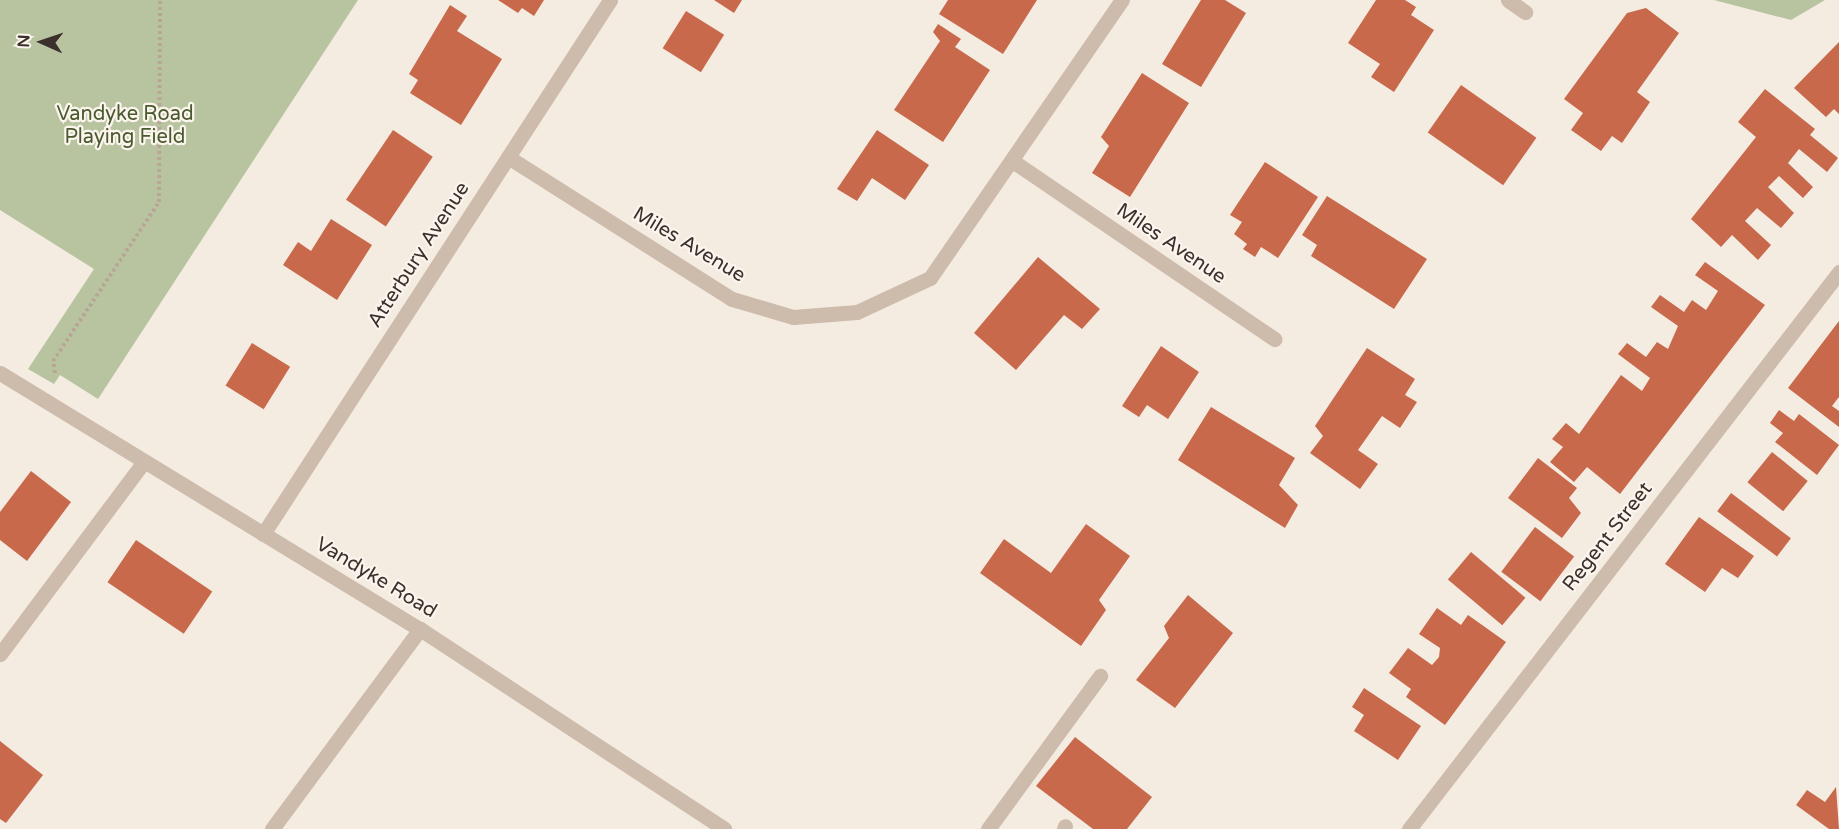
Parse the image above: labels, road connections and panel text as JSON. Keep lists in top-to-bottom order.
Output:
{
  "streets": {
    "street": [
      "Miles Avenue",
      "Atterbury Avenue",
      "Regent Street",
      "Vandyke Road"
    ]
  },
  "crossings": [
    ["Miles Avenue", "Atterbury Avenue"],
    ["Atterbury Avenue", "Vandyke Road"]
  ],
  "parks": ["Vandyke Road Playing Field"],
  "north": "left"
}
